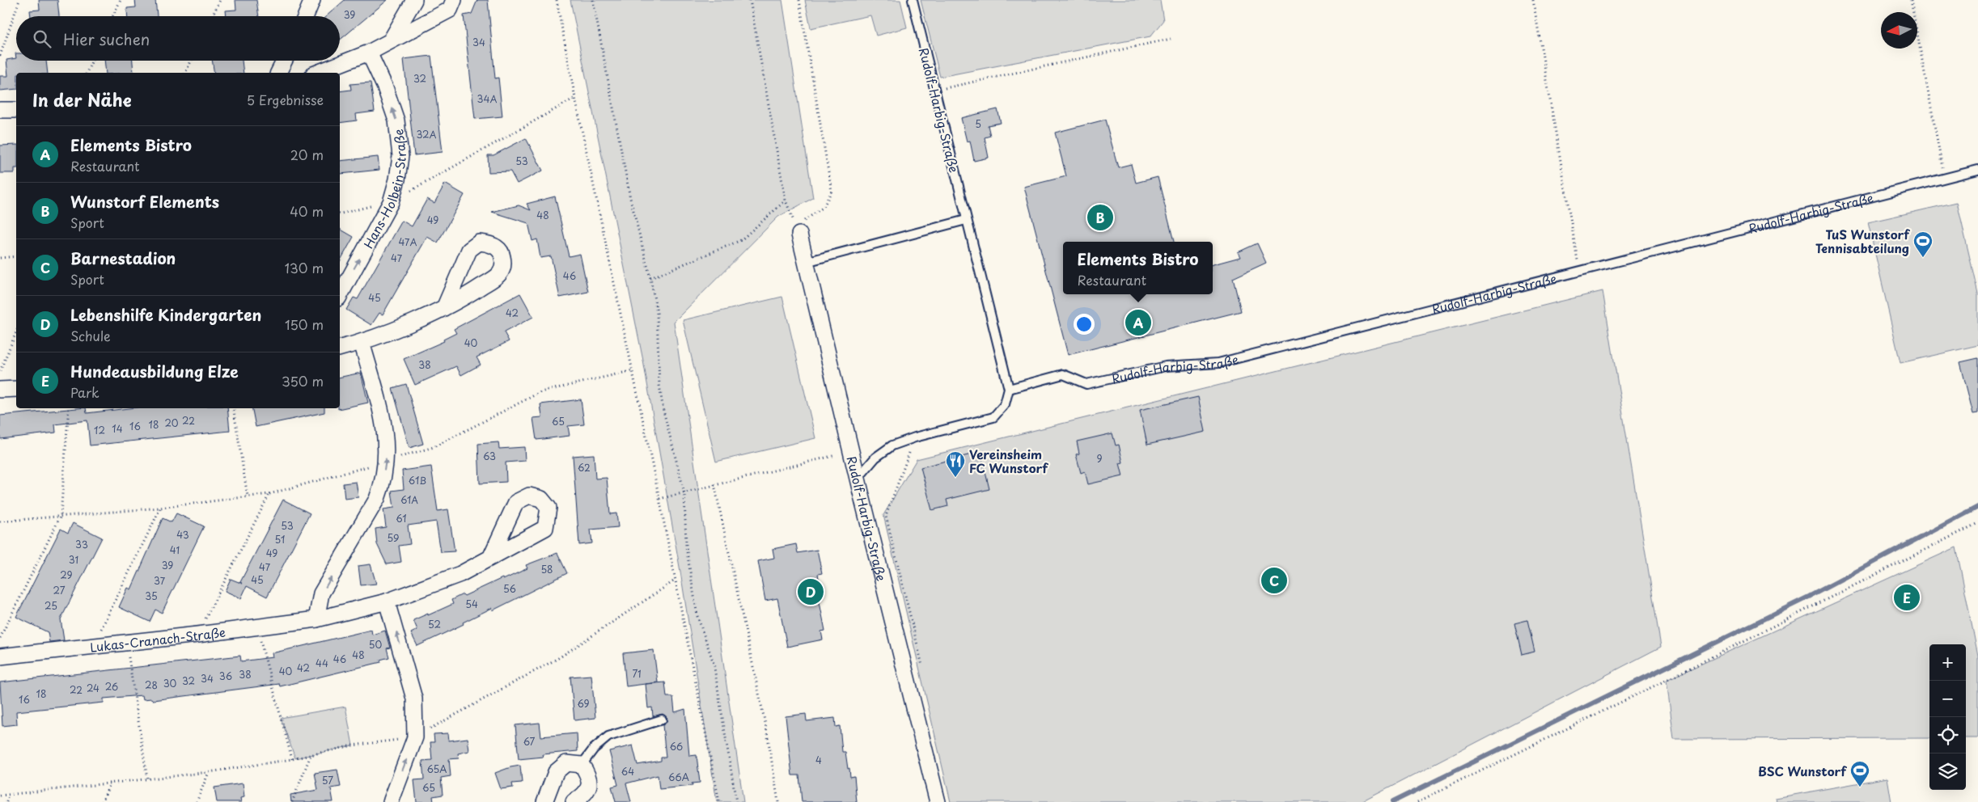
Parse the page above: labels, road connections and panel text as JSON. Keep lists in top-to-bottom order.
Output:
{
  "streets": {
    "street": ["Rudolf-Harbig-Straße", "Hans-Holbein-Straße", "Lukas-Cranach-Straße"]
  },
  "one_way": ["Hans-Holbein-Straße"],
  "places": {
    "sports": ["TuS Wunstorf Tennisabteilung", "BSC Wunstorf"],
    "restaurant": ["Vereinsheim FC Wunstorf"]
  },
  "house_numbers": [
    "39",
    "34",
    "32",
    "34A",
    "5",
    "32A",
    "53",
    "48",
    "49",
    "47A",
    "47",
    "46",
    "45",
    "42",
    "40",
    "38",
    "22",
    "65",
    "20",
    "18",
    "16",
    "14",
    "12",
    "63",
    "9",
    "62",
    "61B",
    "61A",
    "61",
    "53",
    "43",
    "59",
    "51",
    "33",
    "41",
    "49",
    "31",
    "39",
    "47",
    "58",
    "29",
    "45",
    "37",
    "56",
    "27",
    "35",
    "54",
    "25",
    "52",
    "50",
    "48",
    "46",
    "44",
    "42",
    "40",
    "71",
    "38",
    "36",
    "34",
    "32",
    "30",
    "28",
    "26",
    "24",
    "22",
    "18",
    "16",
    "69",
    "67",
    "66",
    "4",
    "65A",
    "64",
    "66A",
    "57",
    "65"
  ],
  "north": "left",
  "page": {
    "search": "Hier suchen",
    "heading": ["In der Nähe", "5 Ergebnisse"],
    "list": [
      {
        "mark": "A",
        "name": "Elements Bistro",
        "note": "Restaurant",
        "value": "20 m"
      },
      {
        "mark": "B",
        "name": "Wunstorf Elements",
        "note": "Sport",
        "value": "40 m"
      },
      {
        "mark": "C",
        "name": "Barnestadion",
        "note": "Sport",
        "value": "130 m"
      },
      {
        "mark": "D",
        "name": "Lebenshilfe Kindergarten",
        "note": "Schule",
        "value": "150 m"
      },
      {
        "mark": "E",
        "name": "Hundeausbildung Elze",
        "note": "Park",
        "value": "350 m"
      }
    ],
    "pins": [
      "B",
      "A",
      "C",
      "D",
      "E"
    ],
    "popup": ["Elements Bistro", "Restaurant"],
    "map_buttons": ["+", "−"]
  }
}
